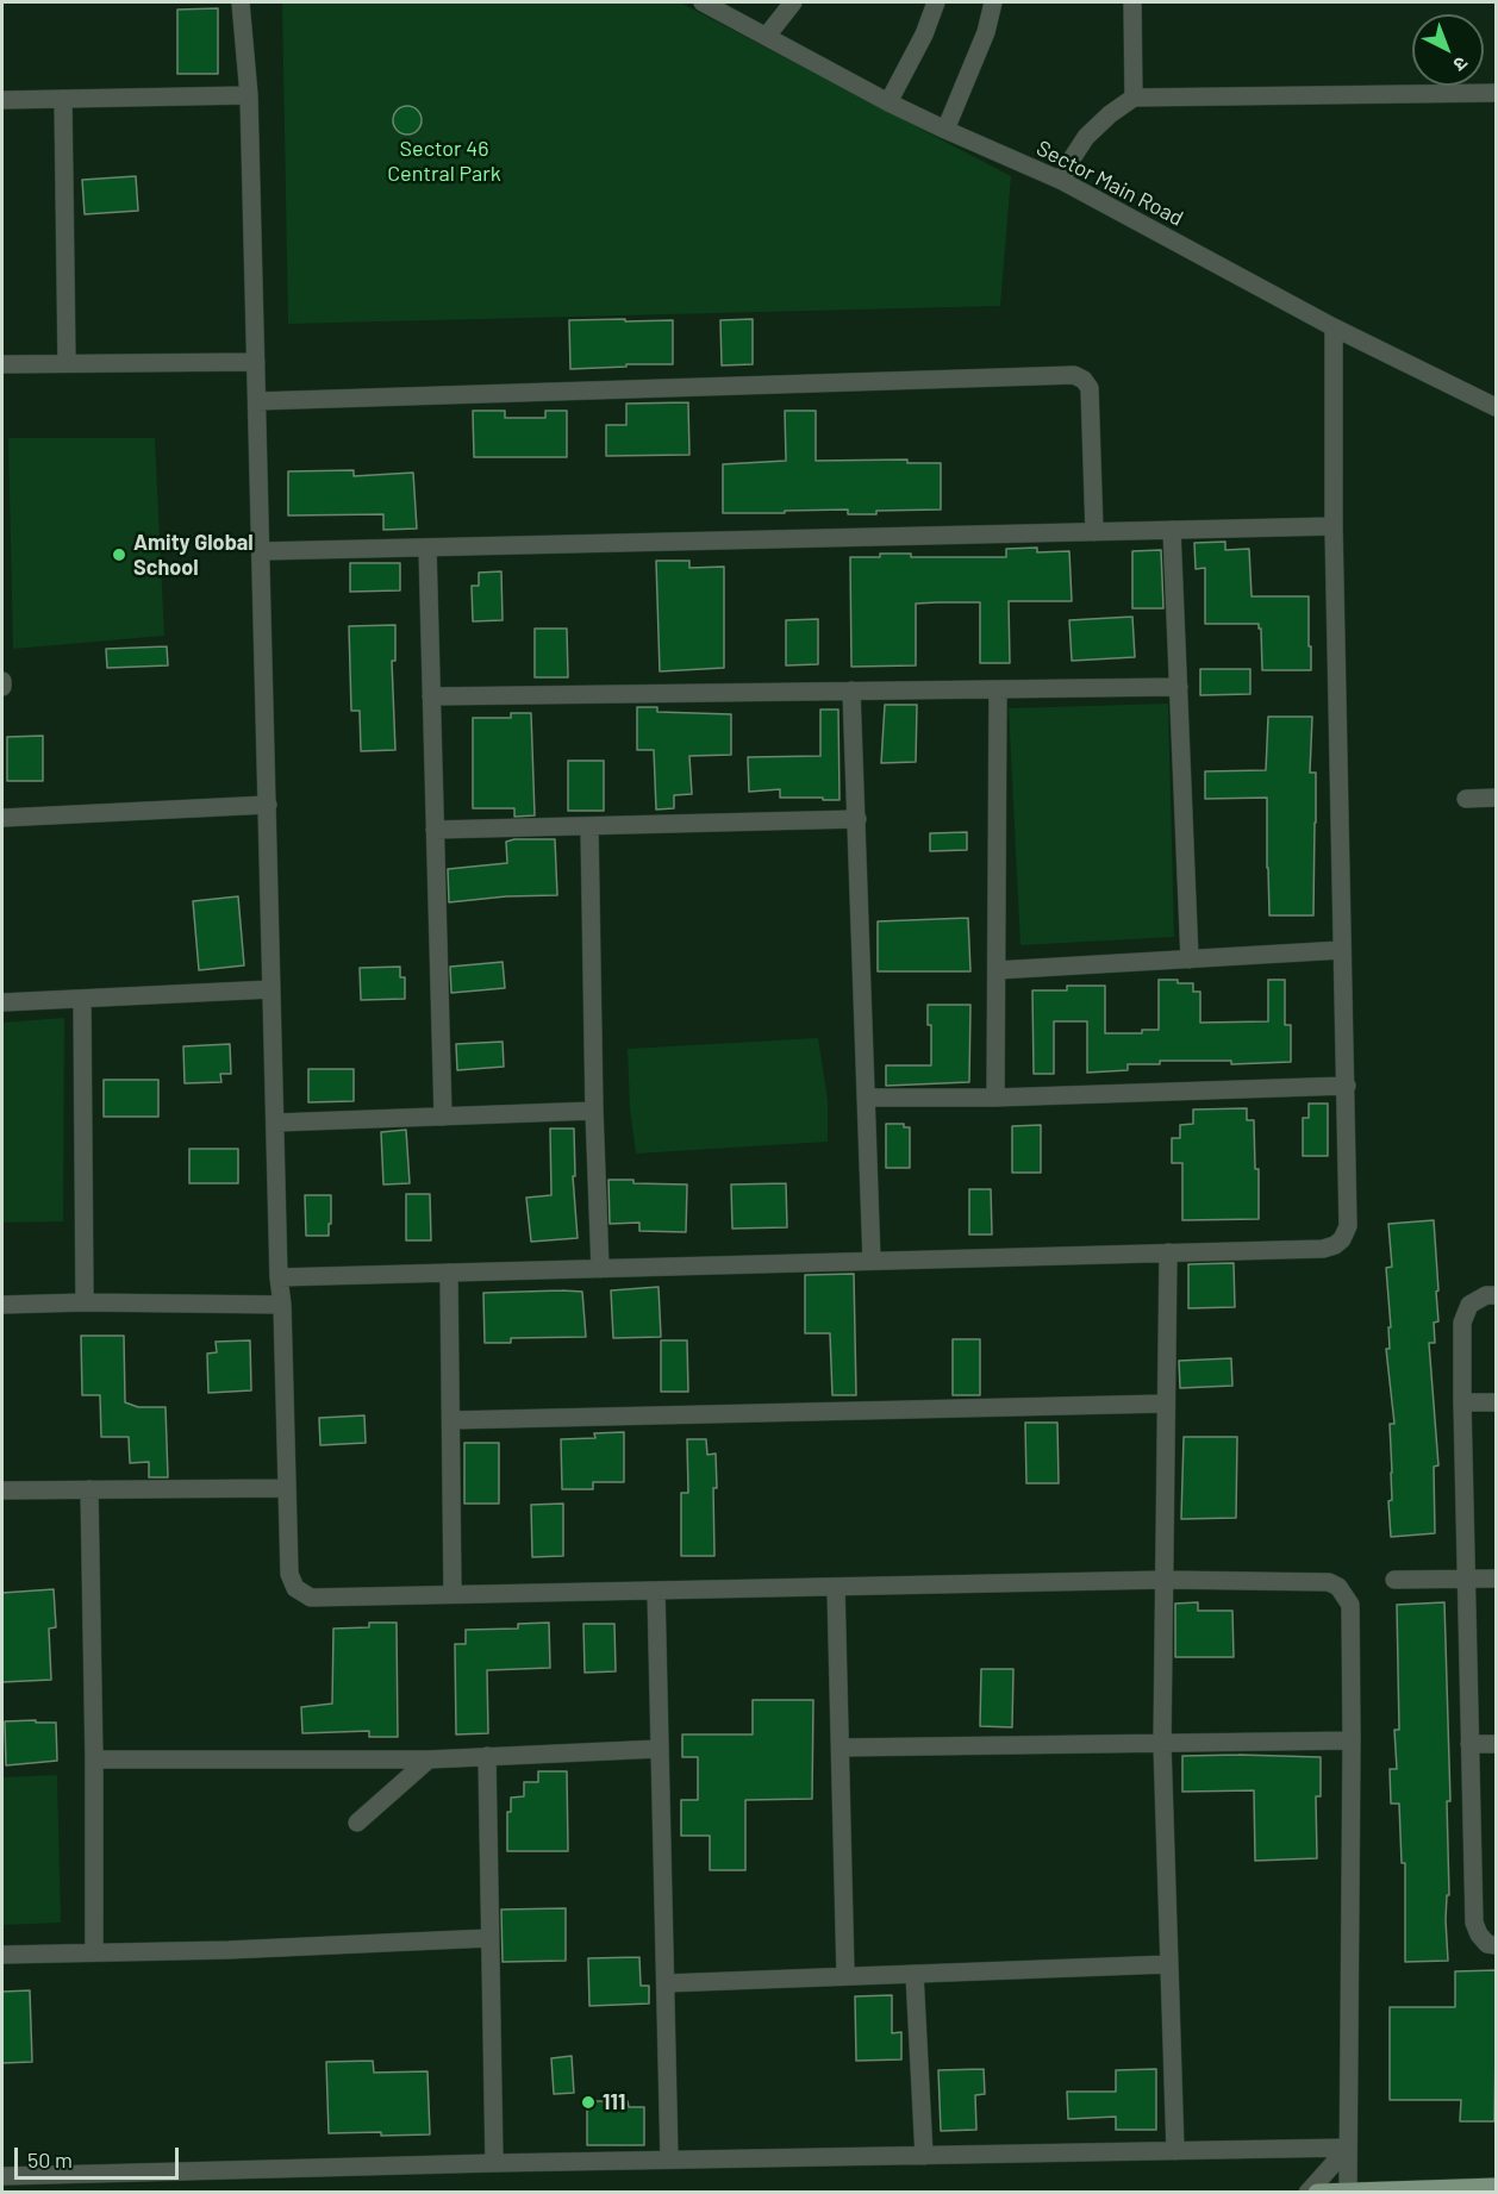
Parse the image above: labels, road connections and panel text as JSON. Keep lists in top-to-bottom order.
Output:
{
  "streets": {
    "street": ["Sector Main Road"]
  },
  "parks": ["Sector 46 Central Park"],
  "places": ["Amity Global School", "111"],
  "scale_bar": "50 m",
  "north": "bottom right"
}
